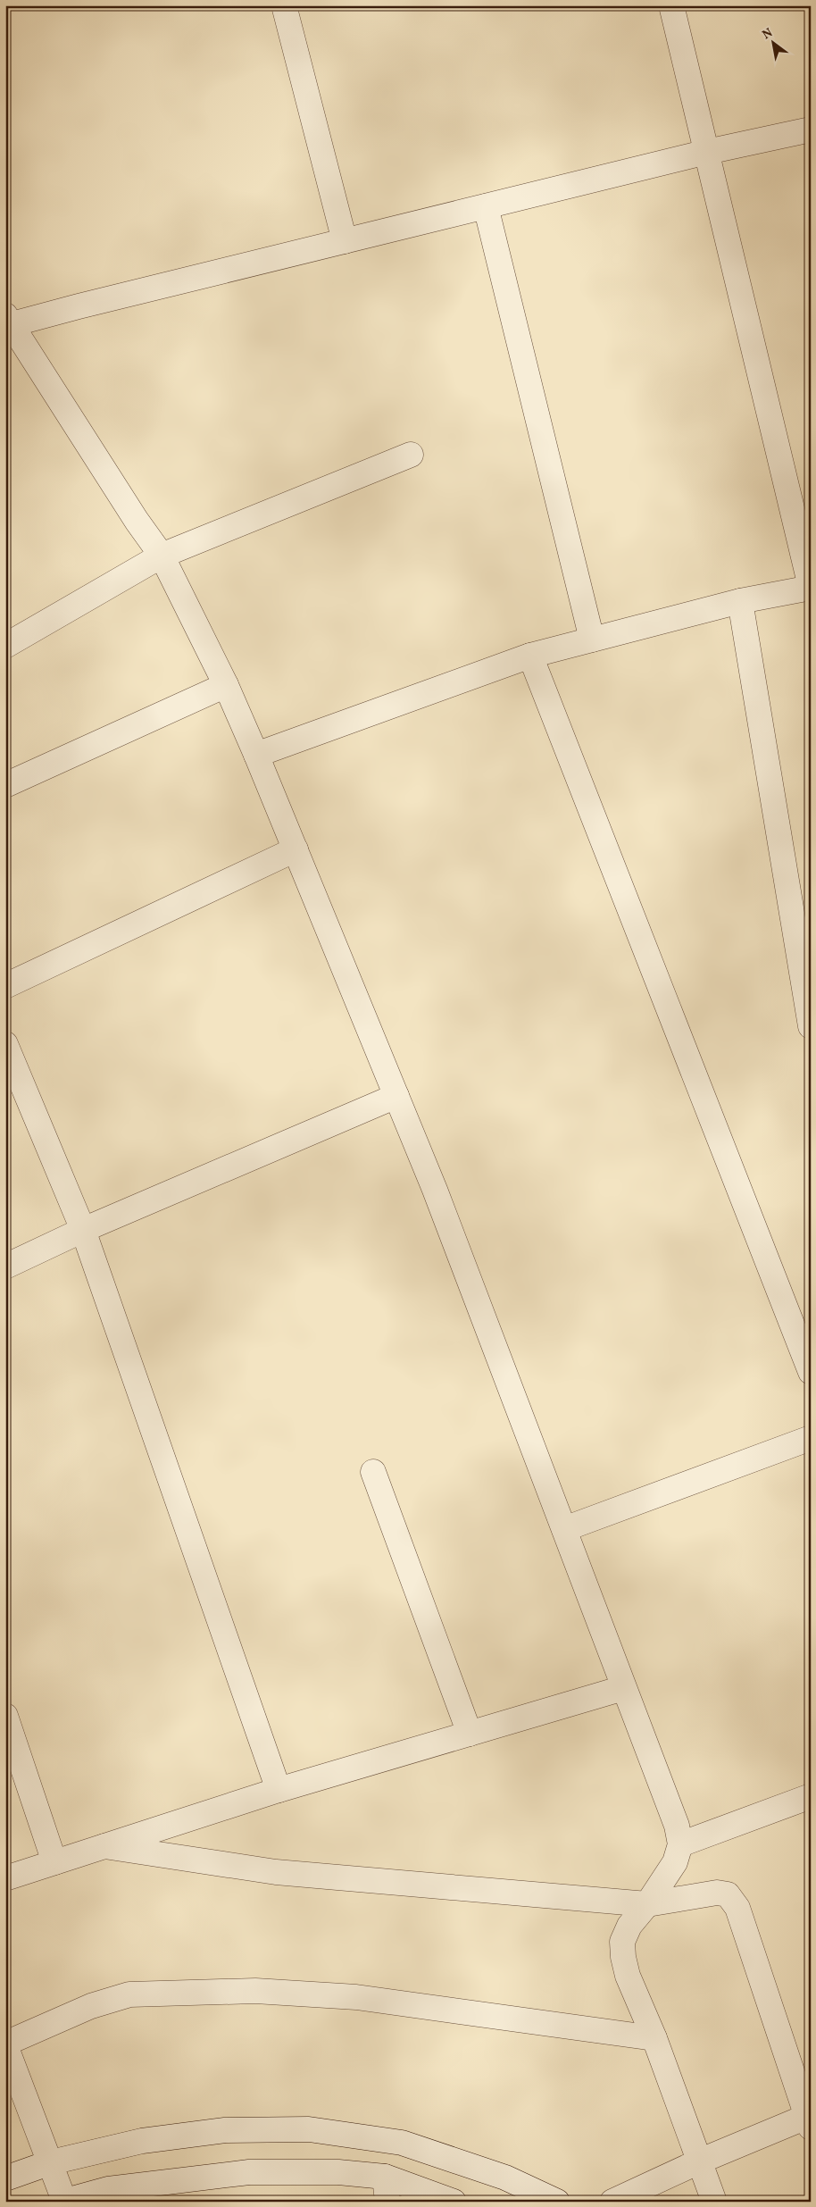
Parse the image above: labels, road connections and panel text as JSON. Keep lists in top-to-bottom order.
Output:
{
  "north": "top left"
}
